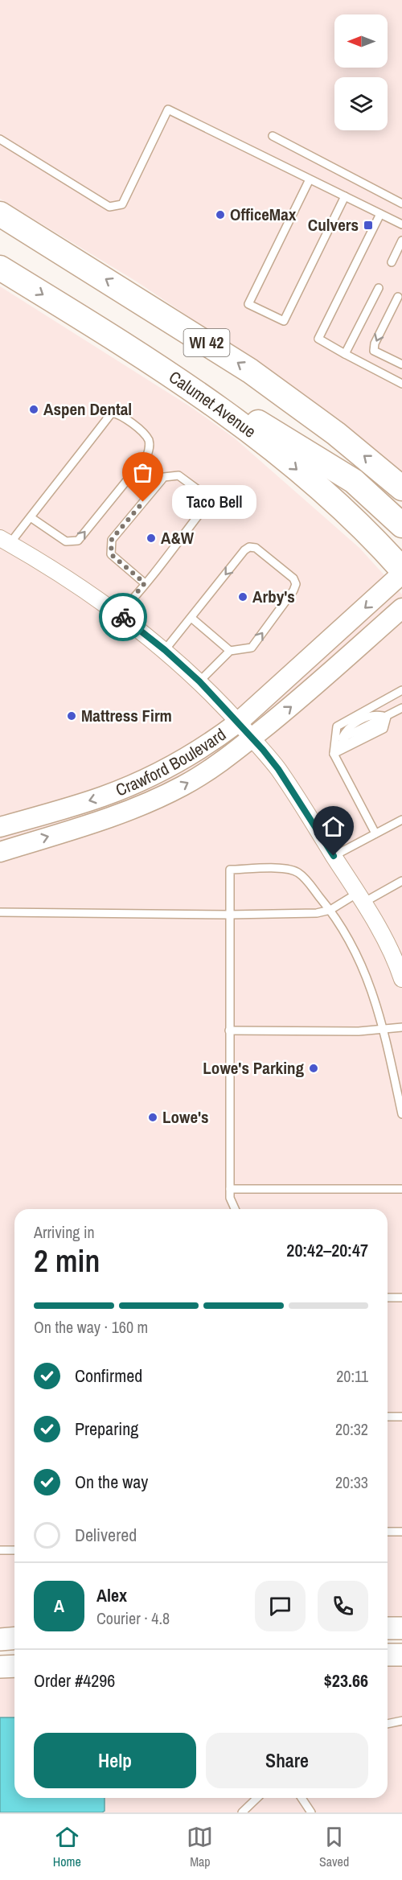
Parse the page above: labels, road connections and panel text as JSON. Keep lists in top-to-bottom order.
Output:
{
  "streets": {
    "main road": ["WI 42", "Calumet Avenue"],
    "street": ["Crawford Boulevard"]
  },
  "places": {
    "other": [
      "OfficeMax",
      "Aspen Dental",
      "Taco Bell",
      "A&W",
      "Arby's",
      "Mattress Firm",
      "Lowe's Parking",
      "Lowe's"
    ],
    "transit": ["Culvers"]
  },
  "north": "left",
  "page": {
    "bubble": "Taco Bell",
    "heading": ["2 min", "Arriving in", "20:42–20:47"],
    "panel": [
      "Alex",
      "Courier · 4.8",
      "Order #4296",
      "$23.66"
    ],
    "bar": "On the way · 160 m",
    "list": [
      ["Confirmed", "20:11"],
      ["Preparing", "20:32"],
      ["On the way", "20:33"],
      "Delivered"
    ],
    "round": "A",
    "buttons": ["Help", "Share"],
    "tabs": ["Home", "Map", "Saved"]
  }
}
